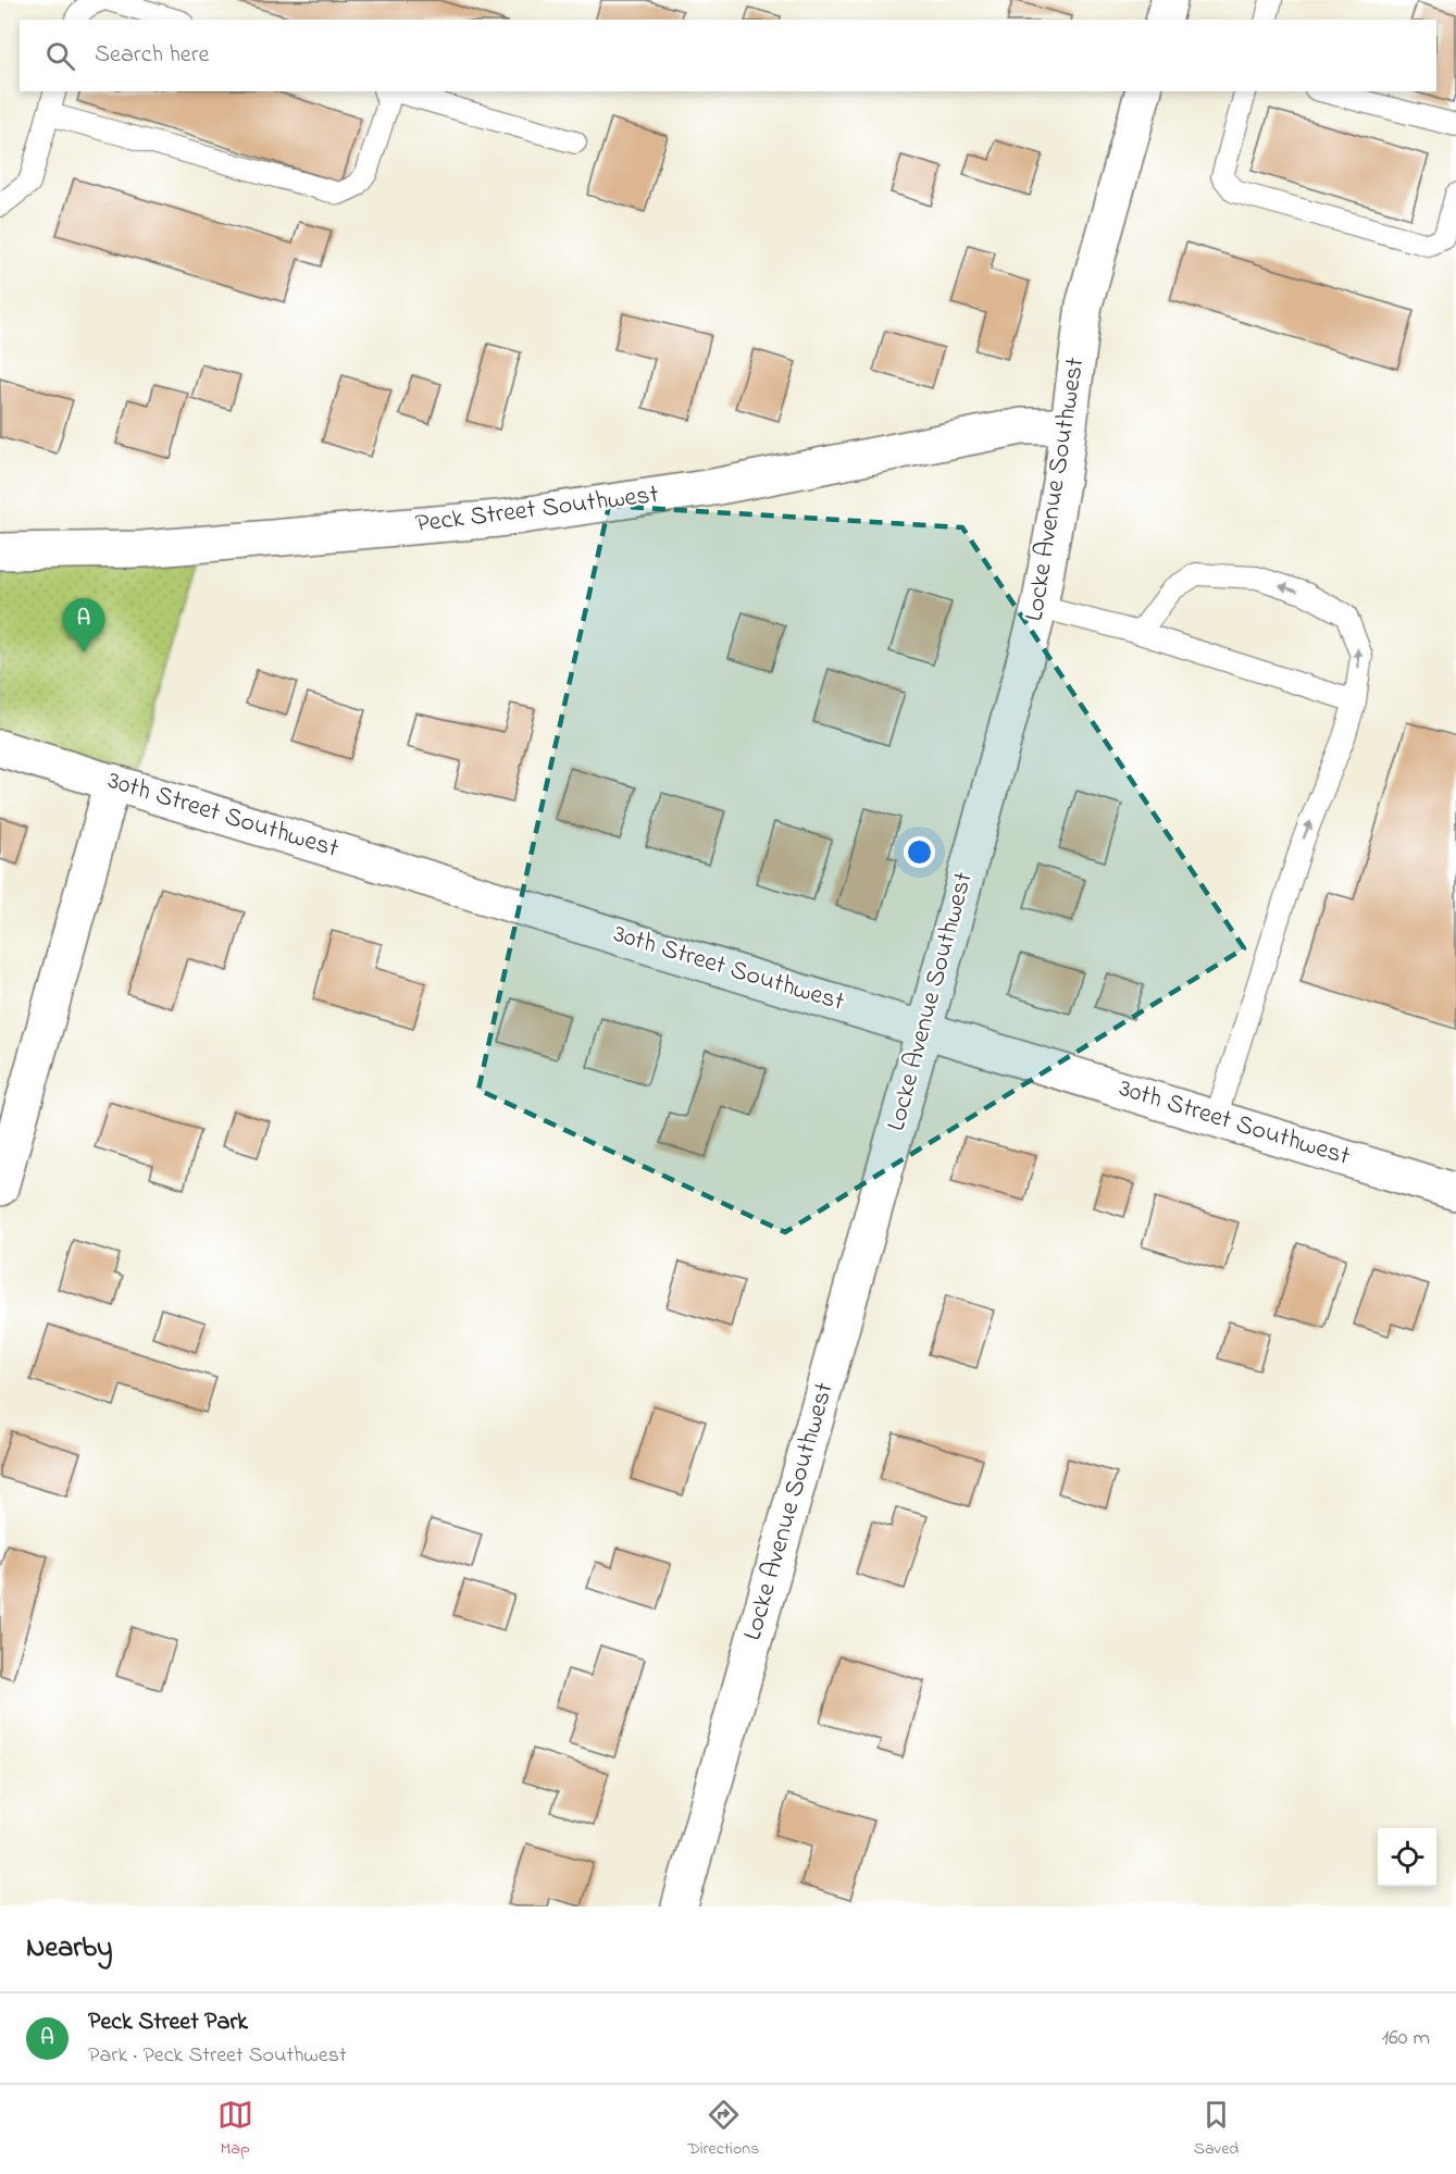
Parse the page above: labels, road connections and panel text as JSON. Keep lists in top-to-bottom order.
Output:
{
  "streets": {
    "street": ["Locke Avenue Southwest", "Peck Street Southwest", "30th Street Southwest"]
  },
  "crossings": [
    ["Locke Avenue Southwest", "Peck Street Southwest"],
    ["Locke Avenue Southwest", "30th Street Southwest"]
  ],
  "page": {
    "search": "Search here",
    "pins": "A",
    "heading": "Nearby",
    "list": [
      {
        "mark": "A",
        "name": "Peck Street Park",
        "note": "Park · Peck Street Southwest",
        "value": "160 m"
      }
    ],
    "nav": ["Map", "Directions", "Saved"]
  }
}
